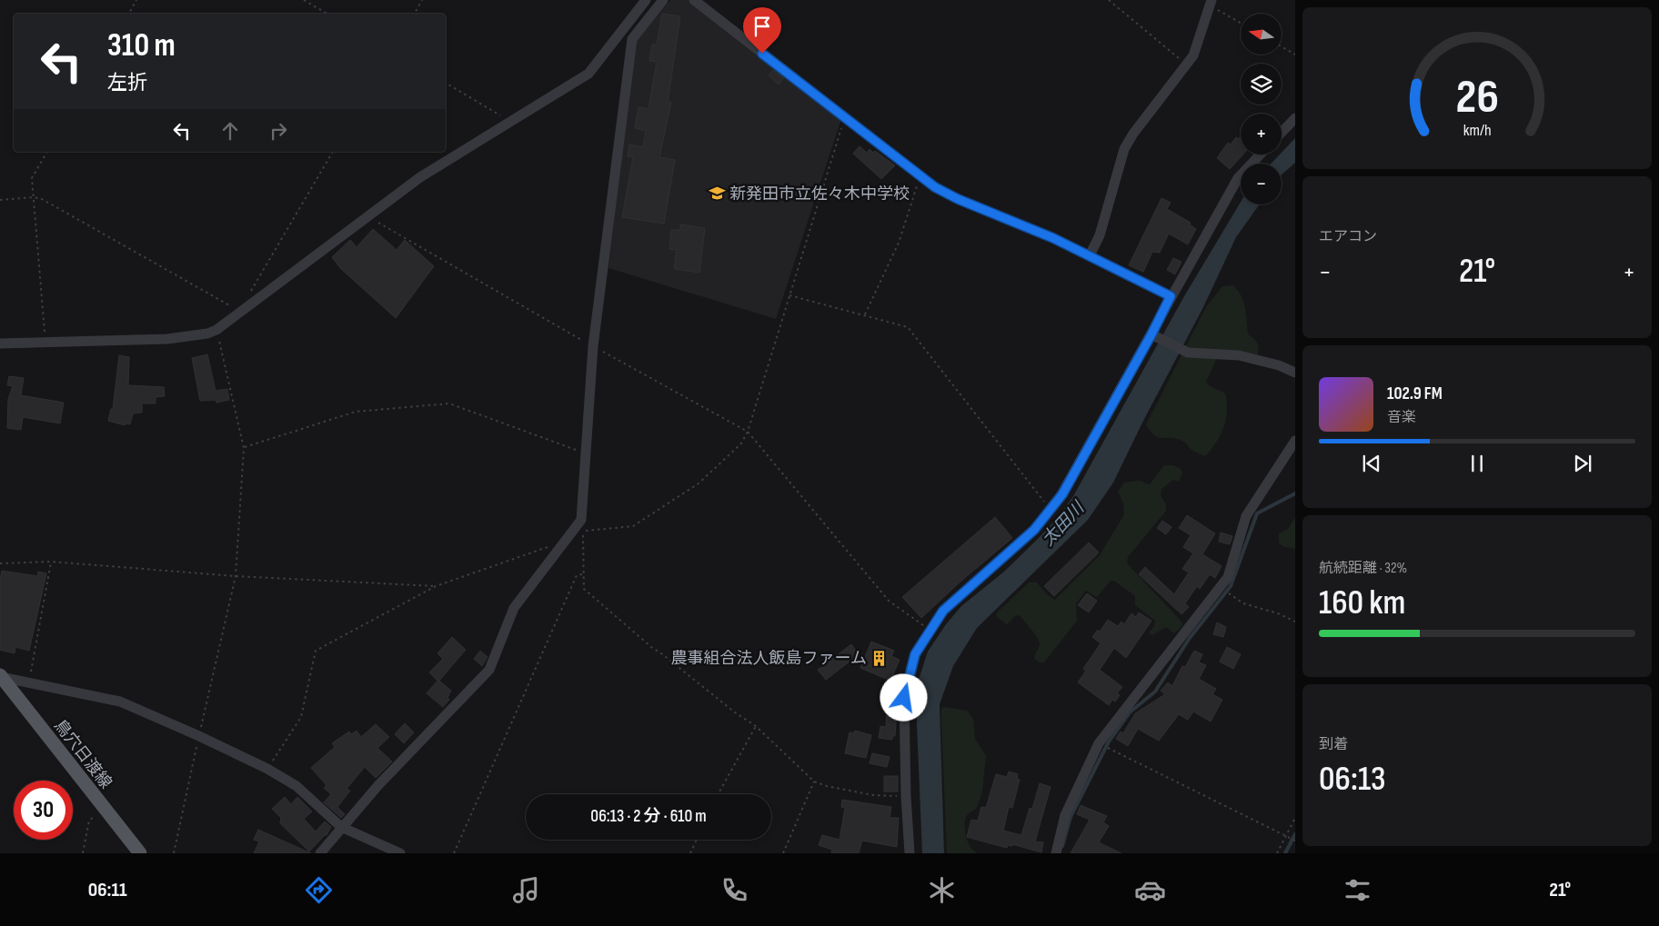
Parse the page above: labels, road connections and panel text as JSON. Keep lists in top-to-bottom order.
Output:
{
  "streets": {
    "main road": ["鳥穴日渡線"]
  },
  "water": ["太田川"],
  "places": {
    "school or university": ["新発田市立佐々木中学校"],
    "building": ["農事組合法人飯島ファーム"]
  },
  "north": "left",
  "page": {
    "map_buttons": ["+", "−"],
    "turn": ["310 m", "左折"],
    "tile": [
      "エアコン",
      ["航続距離 · 32%", "160 km"],
      ["到着", "06:13"]
    ],
    "heat": ["−", "21°", "+"],
    "song": ["102.9 FM", "音楽"],
    "limit": "30",
    "trip": "06:13 · 2 分 · 610 m",
    "tabs": ["06:11", "21°"],
    "gauge": ["26", "km/h"]
  }
}
